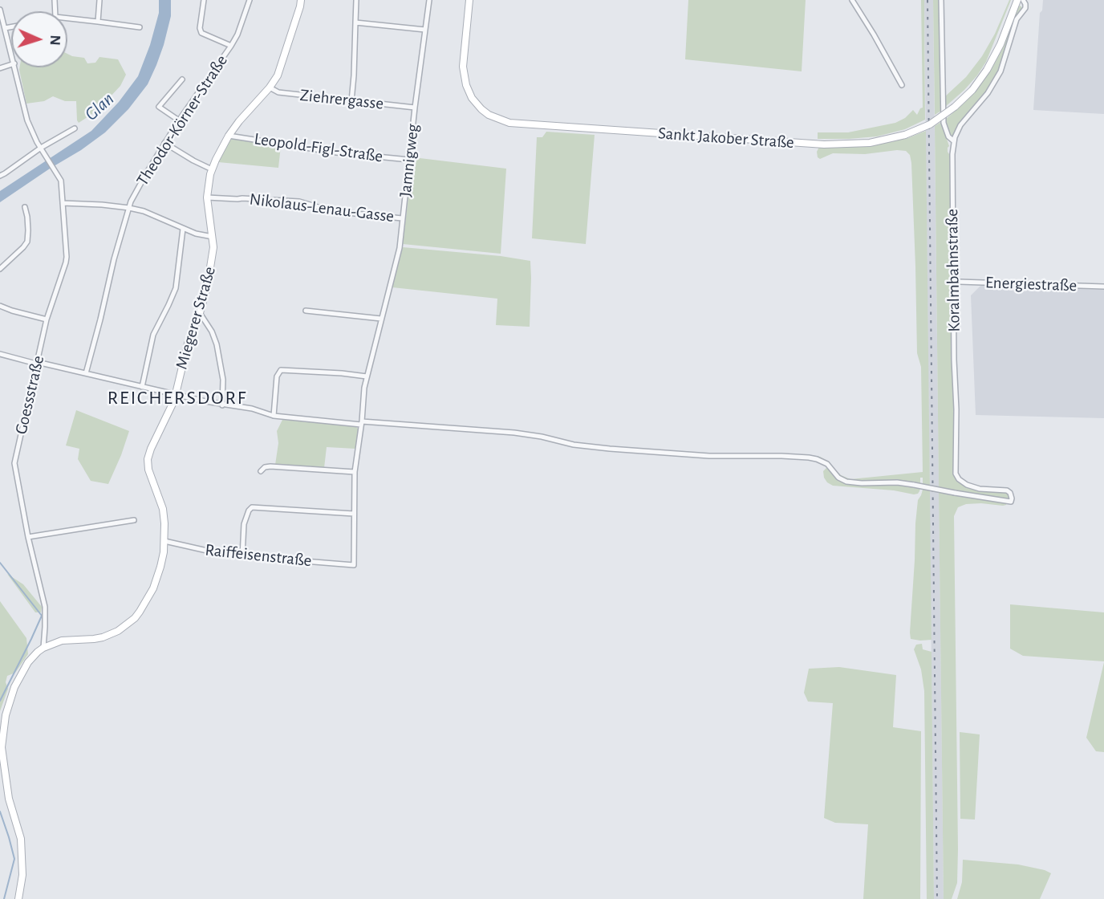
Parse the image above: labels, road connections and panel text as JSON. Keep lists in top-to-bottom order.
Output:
{
  "streets": {
    "main road": ["Sankt Jakober Straße", "Miegerer Straße"],
    "street": [
      "Ziehrergasse",
      "Theodor-Körner-Straße",
      "Leopold-Figl-Straße",
      "Jamnigweg",
      "Nikolaus-Lenau-Gasse",
      "Koralmbahnstraße",
      "Energiestraße",
      "Goessstraße",
      "Raiffeisenstraße"
    ]
  },
  "crossings": [
    ["Ziehrergasse", "Jamnigweg"],
    ["Ziehrergasse", "Miegerer Straße"],
    ["Leopold-Figl-Straße", "Jamnigweg"],
    ["Leopold-Figl-Straße", "Miegerer Straße"],
    ["Jamnigweg", "Nikolaus-Lenau-Gasse"],
    ["Jamnigweg", "Koralmbahnstraße"],
    ["Jamnigweg", "Raiffeisenstraße"],
    ["Nikolaus-Lenau-Gasse", "Miegerer Straße"],
    ["Miegerer Straße", "Goessstraße"],
    ["Miegerer Straße", "Raiffeisenstraße"]
  ],
  "districts": ["REICHERSDORF"],
  "water": ["Glan"],
  "north": "right"
}
